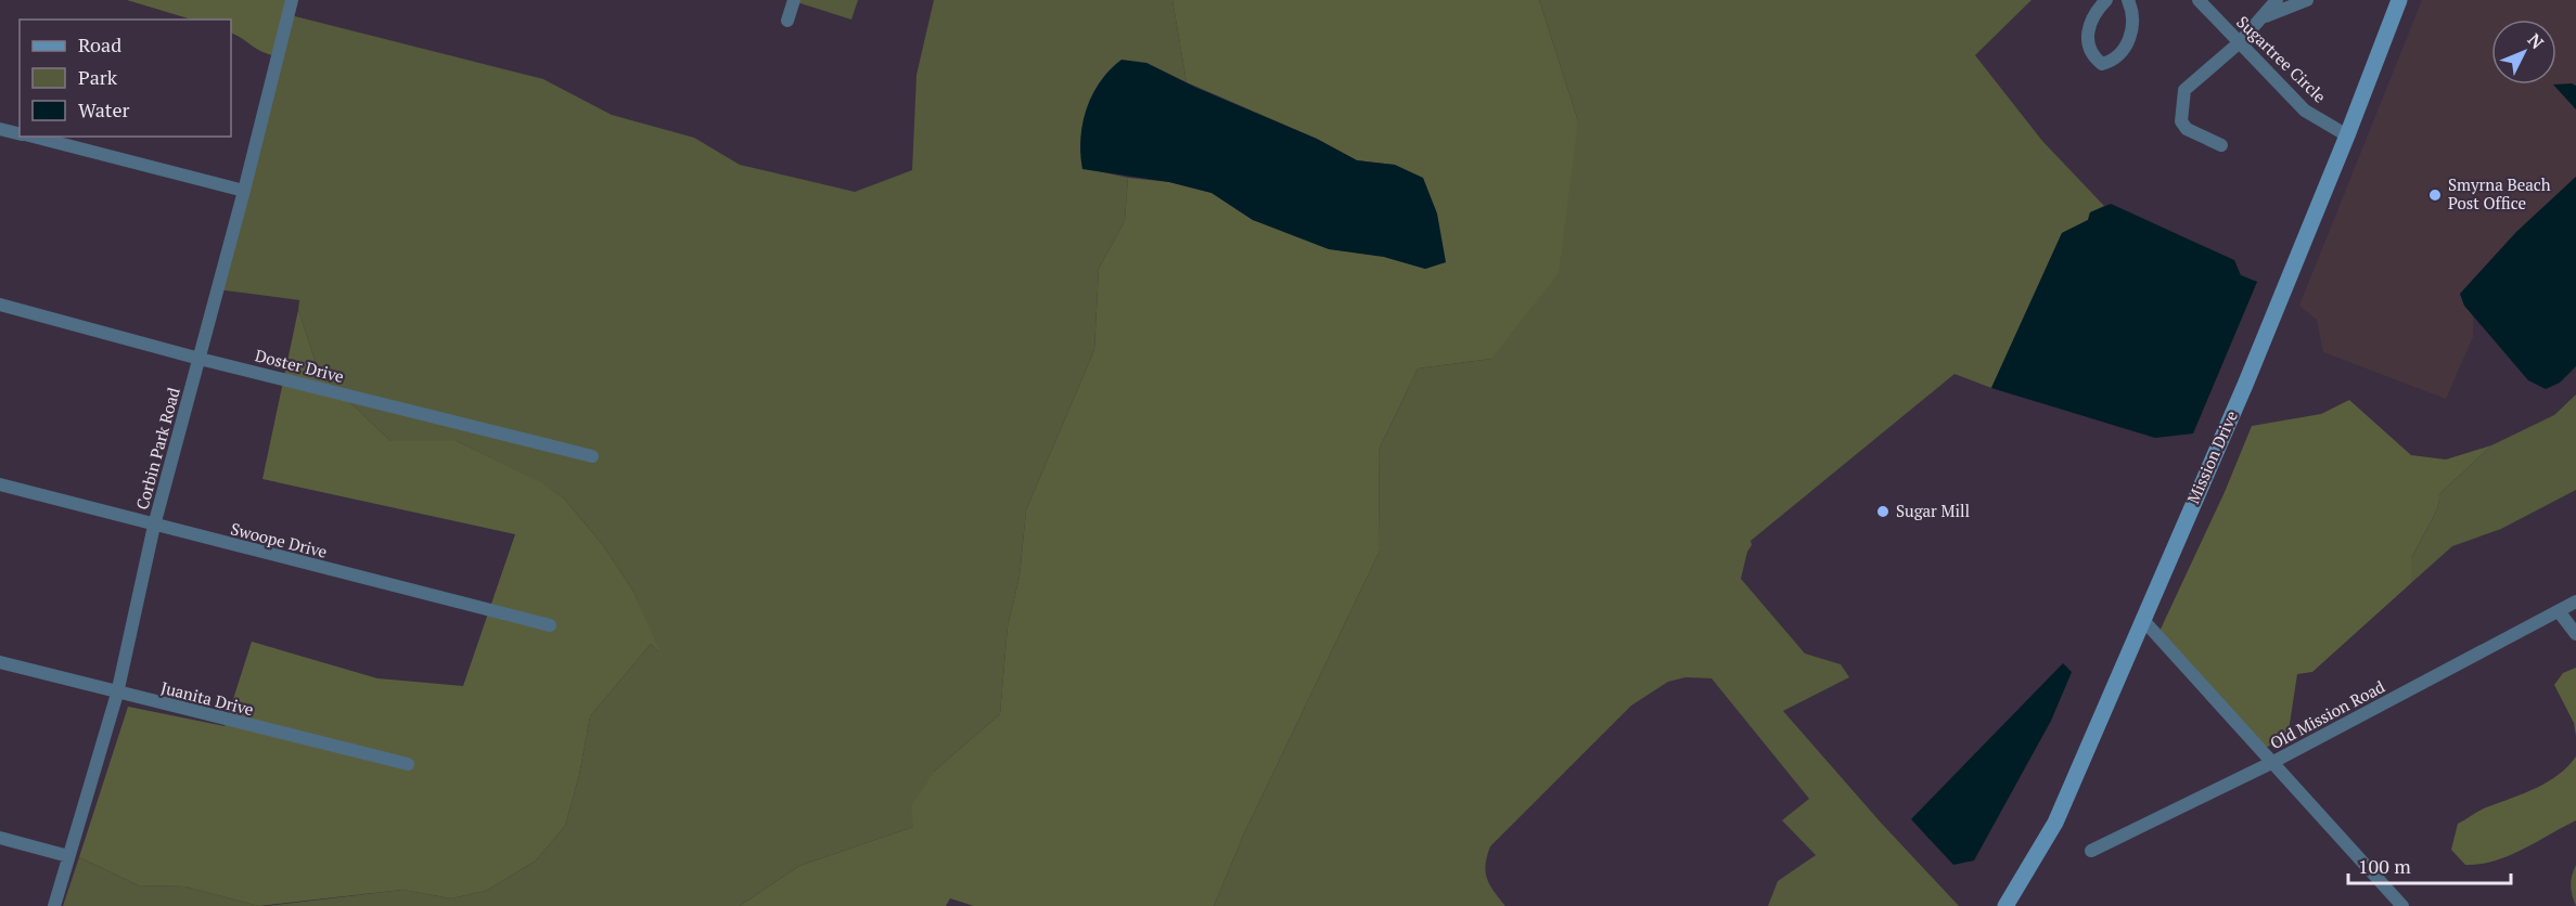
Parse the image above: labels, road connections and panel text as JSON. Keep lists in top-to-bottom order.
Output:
{
  "streets": {
    "street": [
      "Sugartree Circle",
      "Doster Drive",
      "Corbin Park Road",
      "Mission Drive",
      "Swoope Drive",
      "Juanita Drive",
      "Old Mission Road"
    ]
  },
  "crossings": [
    ["Sugartree Circle", "Mission Drive"],
    ["Doster Drive", "Corbin Park Road"],
    ["Corbin Park Road", "Swoope Drive"],
    ["Corbin Park Road", "Juanita Drive"]
  ],
  "places": ["Smyrna Beach Post Office", "Sugar Mill"],
  "legend": ["Road", "Park", "Water"],
  "scale_bar": "100 m",
  "north": "top right"
}
